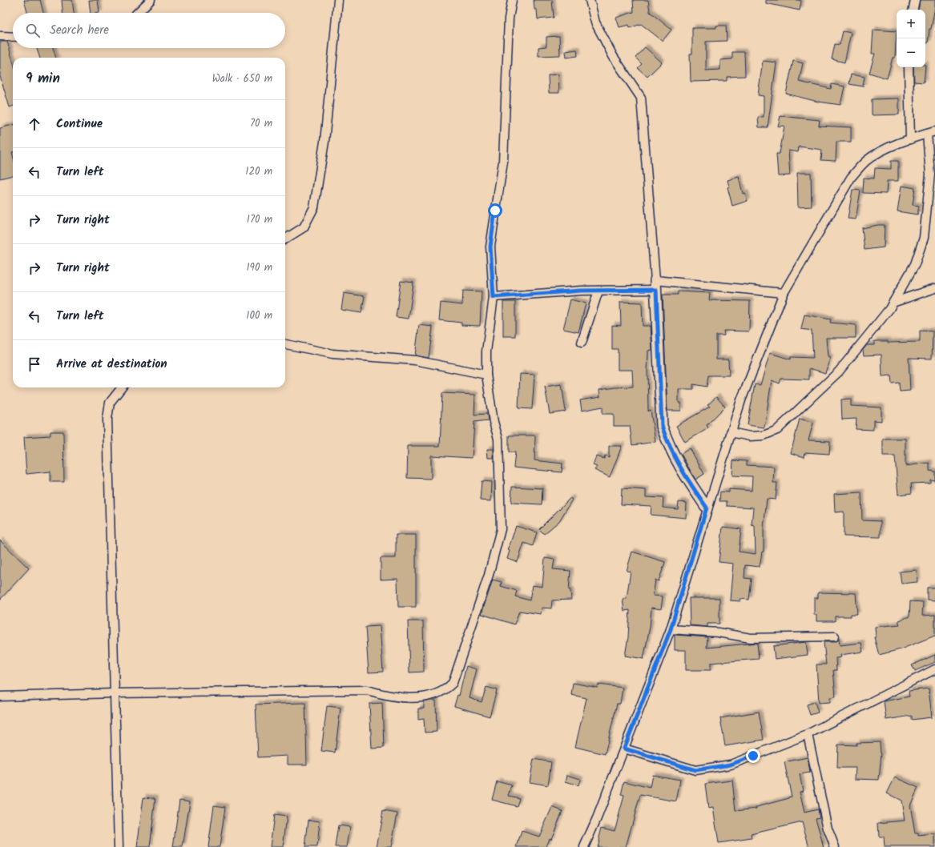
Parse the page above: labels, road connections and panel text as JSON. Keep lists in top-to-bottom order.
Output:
{
  "page": {
    "map_buttons": ["+", "−"],
    "search": "Search here",
    "heading": ["9 min", "Walk · 650 m"],
    "list": [
      ["Continue", "70 m"],
      ["Turn left", "120 m"],
      ["Turn right", "170 m"],
      ["Turn right", "190 m"],
      ["Turn left", "100 m"],
      "Arrive at destination"
    ]
  }
}
